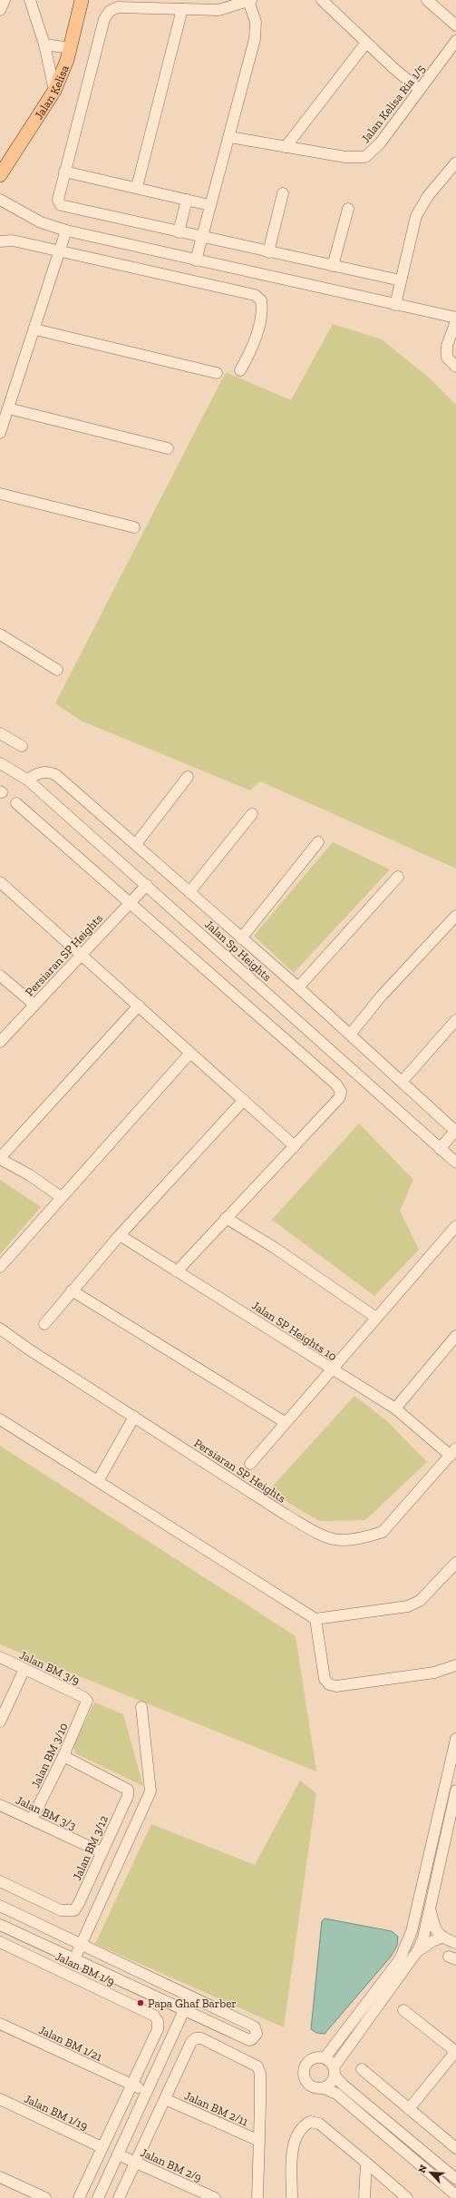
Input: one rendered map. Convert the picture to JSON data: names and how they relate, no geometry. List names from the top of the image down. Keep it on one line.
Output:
{"streets":{"main road":["Jalan Kelisa"],"street":["Jalan Kelisa Ria 1/5","Jalan Sp Heights","Persiaran SP Heights","Jalan SP Heights 10","Jalan BM 3/9","Jalan BM 3/10","Jalan BM 3/3","Jalan BM 3/12","Jalan BM 1/9","Jalan BM 1/21","Jalan BM 2/11","Jalan BM 1/19","Jalan BM 2/9"]},"crossings":[["Jalan Sp Heights","Persiaran SP Heights"],["Persiaran SP Heights","Jalan SP Heights 10"],["Jalan BM 3/9","Jalan BM 3/10"],["Jalan BM 3/10","Jalan BM 3/3"],["Jalan BM 3/10","Jalan BM 3/12"],["Jalan BM 3/3","Jalan BM 3/12"],["Jalan BM 1/9","Jalan BM 1/21"]],"places":["Papa Ghaf Barber"],"north":"top left"}
